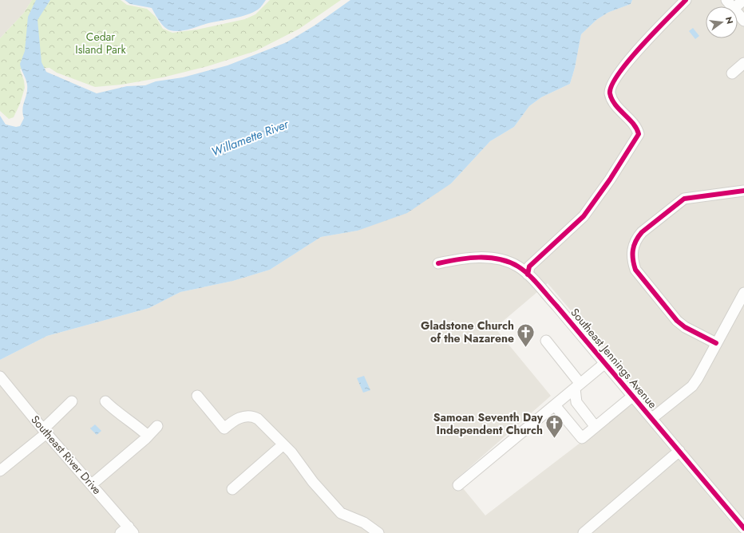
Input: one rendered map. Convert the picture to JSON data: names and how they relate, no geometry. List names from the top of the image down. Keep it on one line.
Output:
{"streets":{"street":["Southeast Jennings Avenue","Southeast River Drive"]},"water":["Willamette River"],"parks":["Cedar Island Park"],"places":{"church":["Gladstone Church of the Nazarene","Samoan Seventh Day Independent Church"]},"north":"right"}
